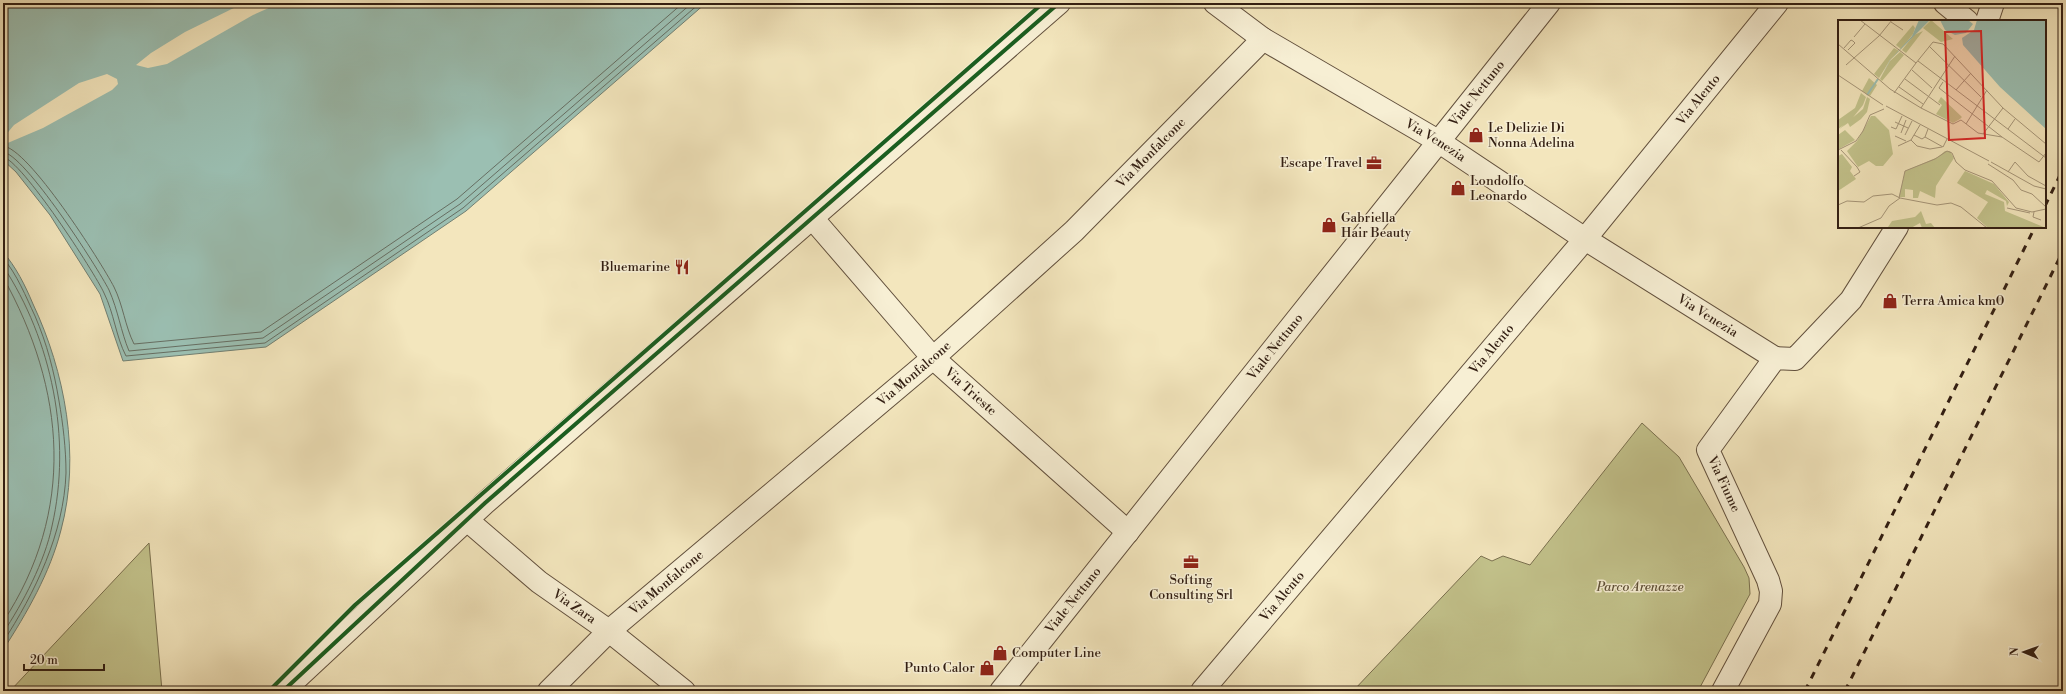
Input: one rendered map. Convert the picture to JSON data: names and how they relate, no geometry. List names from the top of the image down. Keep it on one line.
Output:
{"streets":{"street":["Viale Nettuno","Via Alento","Via Venezia","Via Monfalcone","Via Trieste","Via Fiume","Via Zara"]},"crossings":[["Viale Nettuno","Via Venezia"],["Viale Nettuno","Via Trieste"],["Via Alento","Via Venezia"],["Via Venezia","Via Monfalcone"],["Via Venezia","Via Fiume"],["Via Monfalcone","Via Trieste"],["Via Monfalcone","Via Zara"]],"parks":["Parco Arenazze"],"places":{"shop":["Le Delizie Di Nonna Adelina","Londolfo Leonardo","Gabriella Hair Beauty","Terra Amica km0","Computer Line","Punto Calor"],"office":["Escape Travel","Softing Consulting Srl"],"restaurant":["Bluemarine"]},"scale_bar":"20 m","north":"left"}
